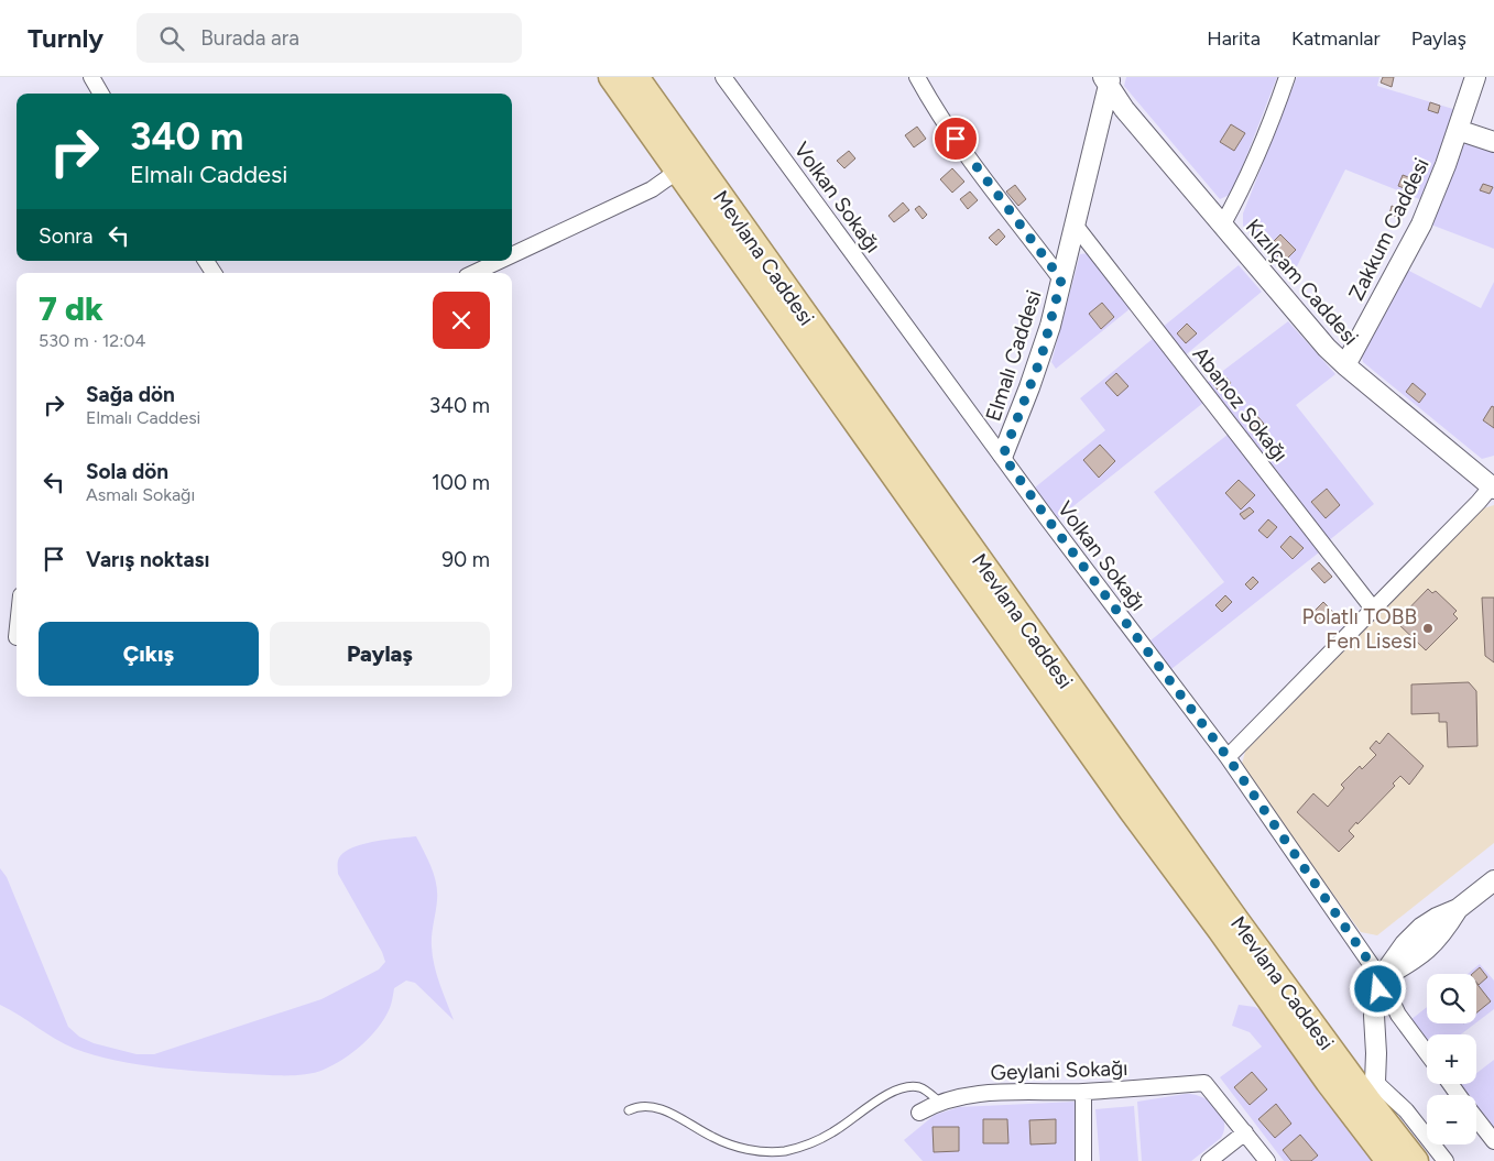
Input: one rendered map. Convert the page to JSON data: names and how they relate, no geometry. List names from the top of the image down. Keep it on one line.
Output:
{"streets":{"main road":["Mevlana Caddesi"],"street":["Volkan Sokağı","Zakkum Caddesi","Kızılçam Caddesi","Elmalı Caddesi","Abanoz Sokağı","Geylani Sokağı"]},"crossings":[["Volkan Sokağı","Elmalı Caddesi"],["Zakkum Caddesi","Kızılçam Caddesi"],["Kızılçam Caddesi","Elmalı Caddesi"],["Elmalı Caddesi","Abanoz Sokağı"]],"places":["Polatlı TOBB Fen Lisesi"],"page":{"header":"Turnly","search":"Burada ara","nav":["Harita","Katmanlar","Paylaş"],"turn":["340 m","Elmalı Caddesi"],"then":"Sonra","heading":["7 dk","530 m · 12:04"],"list":[{"name":"Sağa dön","note":"Elmalı Caddesi","value":"340 m"},{"name":"Sola dön","note":"Asmalı Sokağı","value":"100 m"},{"name":"Varış noktası","value":"90 m"}],"buttons":["Çıkış","Paylaş"],"map_buttons":["+","−"]}}
